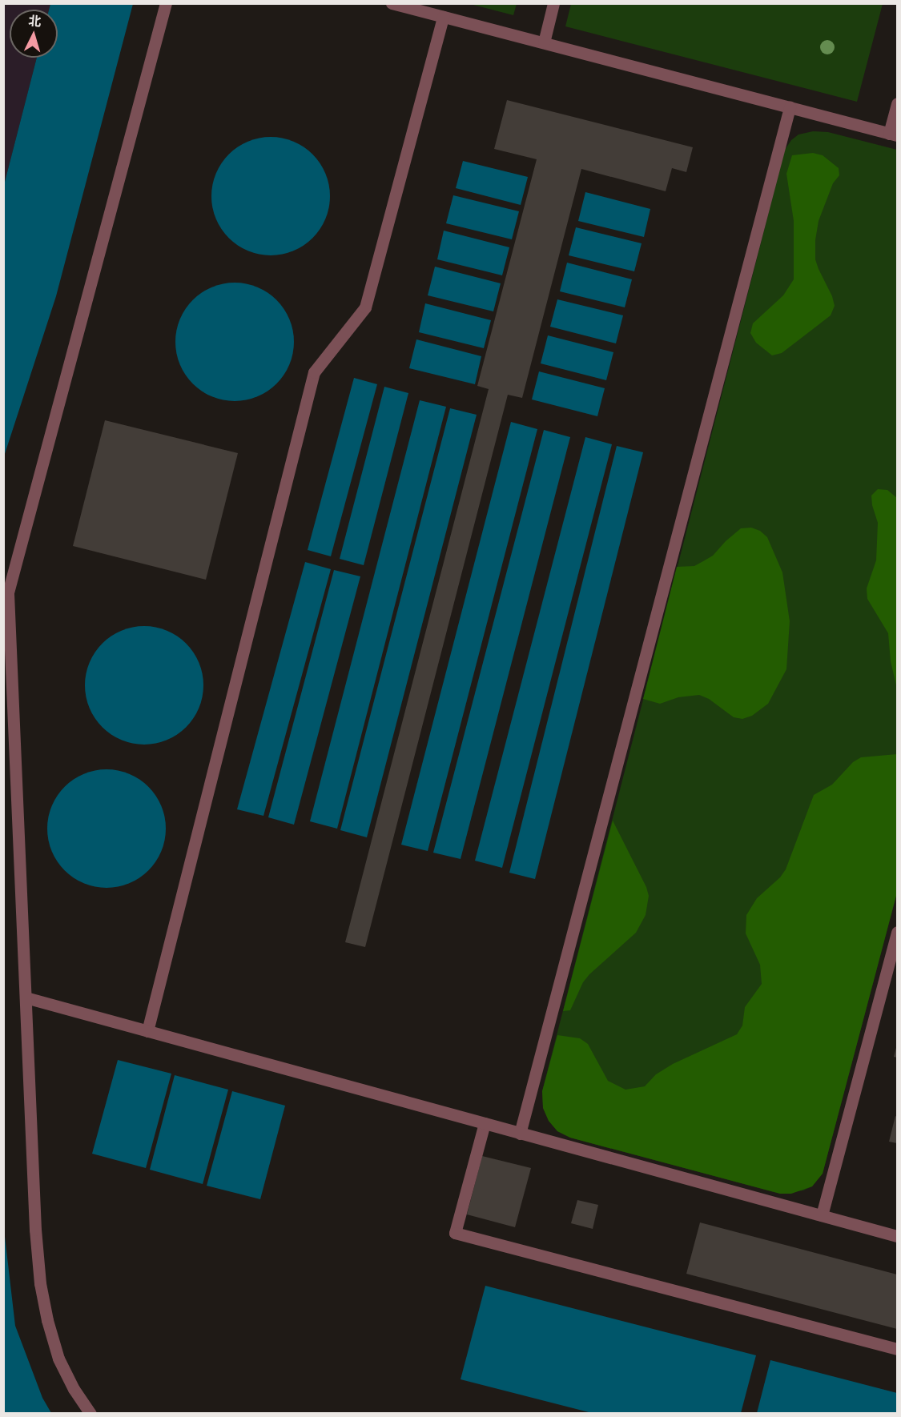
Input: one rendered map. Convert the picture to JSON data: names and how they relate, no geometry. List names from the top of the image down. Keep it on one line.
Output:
{"north":"top"}
